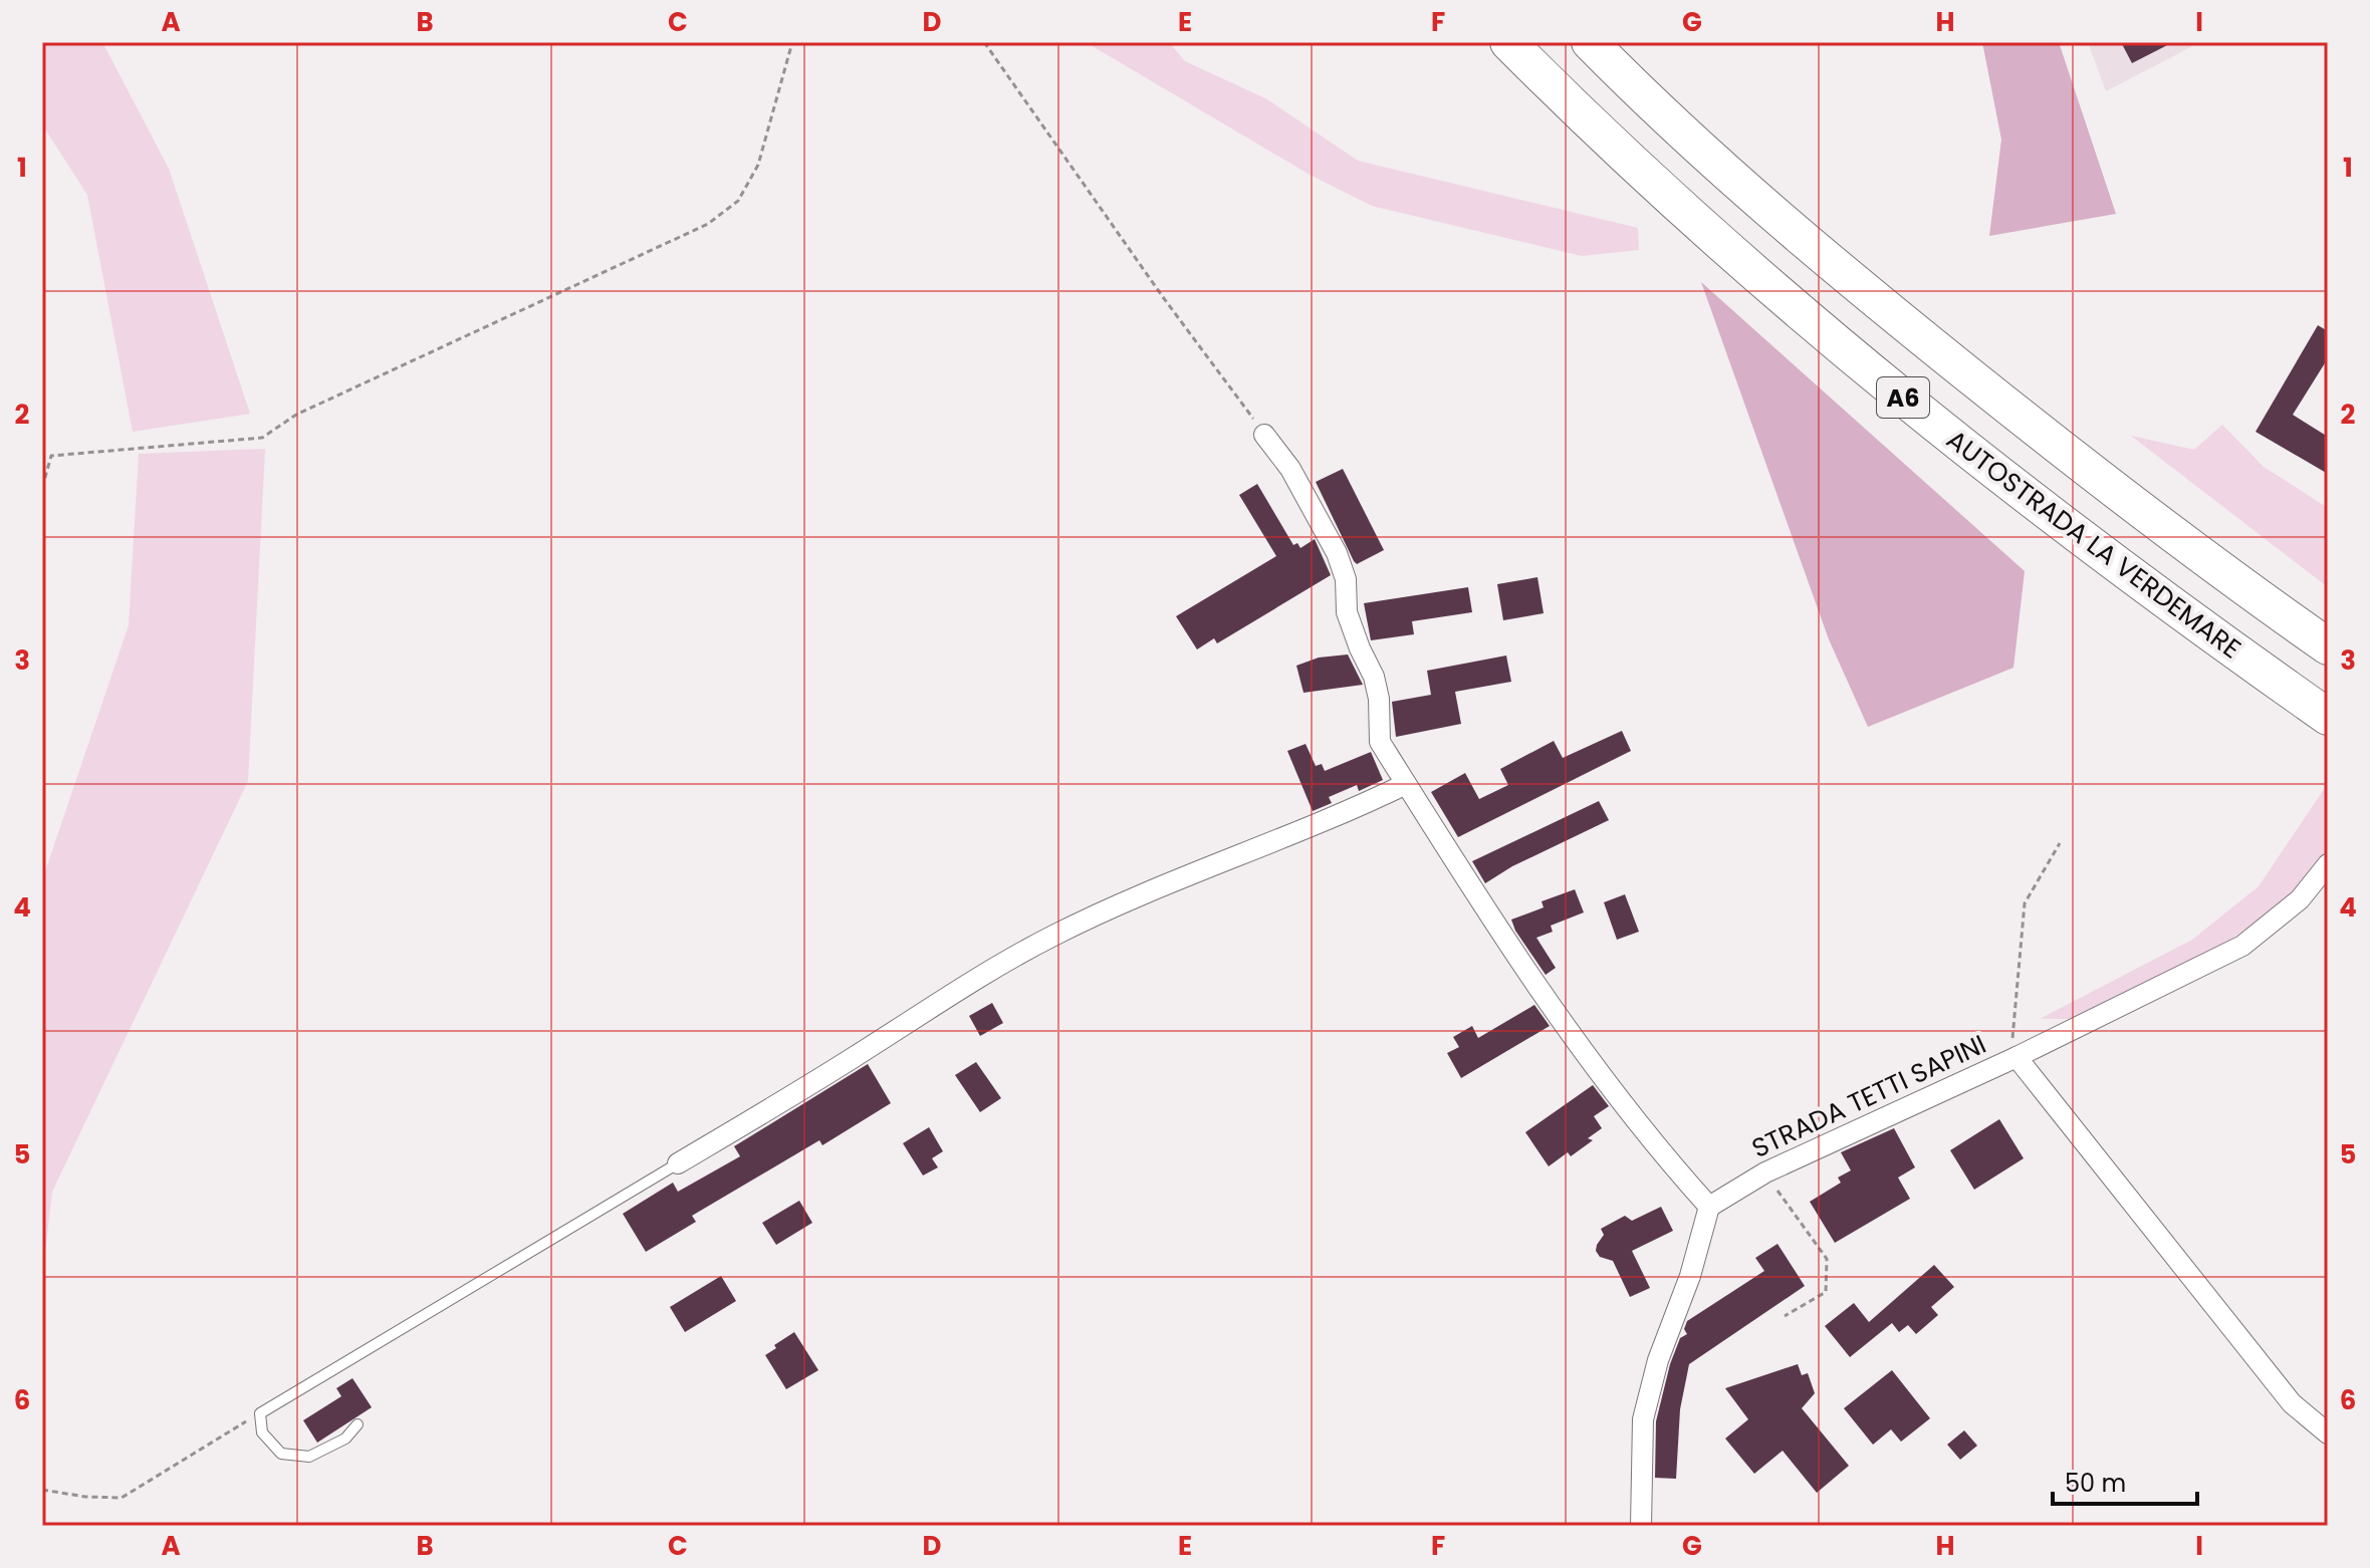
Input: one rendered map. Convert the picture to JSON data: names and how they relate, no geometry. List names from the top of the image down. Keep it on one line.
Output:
{"streets":{"highway":["A6","AUTOSTRADA LA VERDEMARE"],"street":["STRADA TETTI SAPINI"]},"scale_bar":"50 m","grid":{"columns":["A","B","C","D","E","F","G","H","I"],"rows":["1","2","3","4","5","6"]}}
